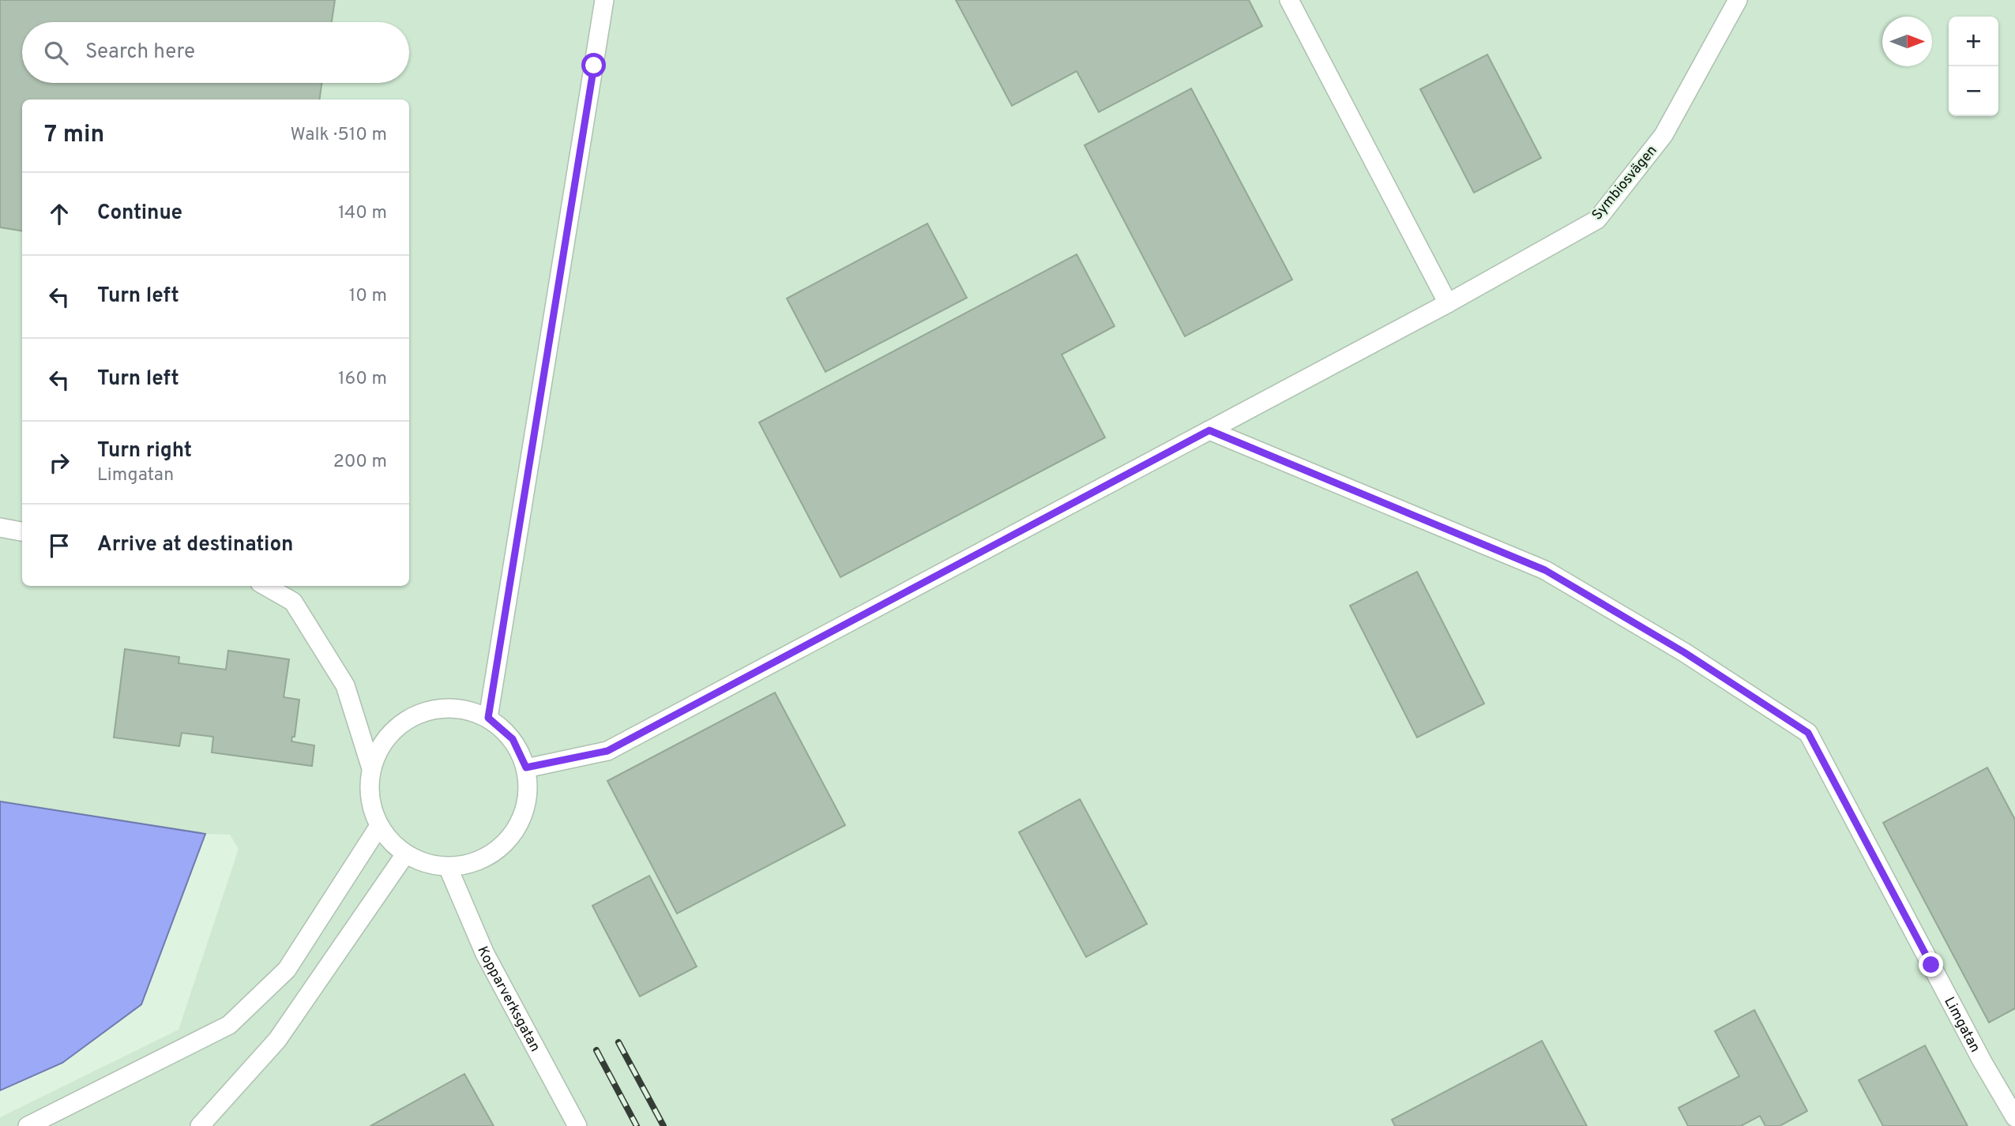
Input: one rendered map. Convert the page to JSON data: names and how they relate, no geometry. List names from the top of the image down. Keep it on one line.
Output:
{"streets":{"lane":["Symbiosvägen","Kopparverksgatan","Limgatan"]},"crossings":[["Symbiosvägen","Kopparverksgatan"],["Symbiosvägen","Limgatan"]],"north":"right","page":{"map_buttons":["+","−"],"search":"Search here","heading":["7 min","Walk · 510 m"],"list":[["Continue","140 m"],["Turn left","10 m"],["Turn left","160 m"],["Turn right","Limgatan","200 m"],"Arrive at destination"]}}
